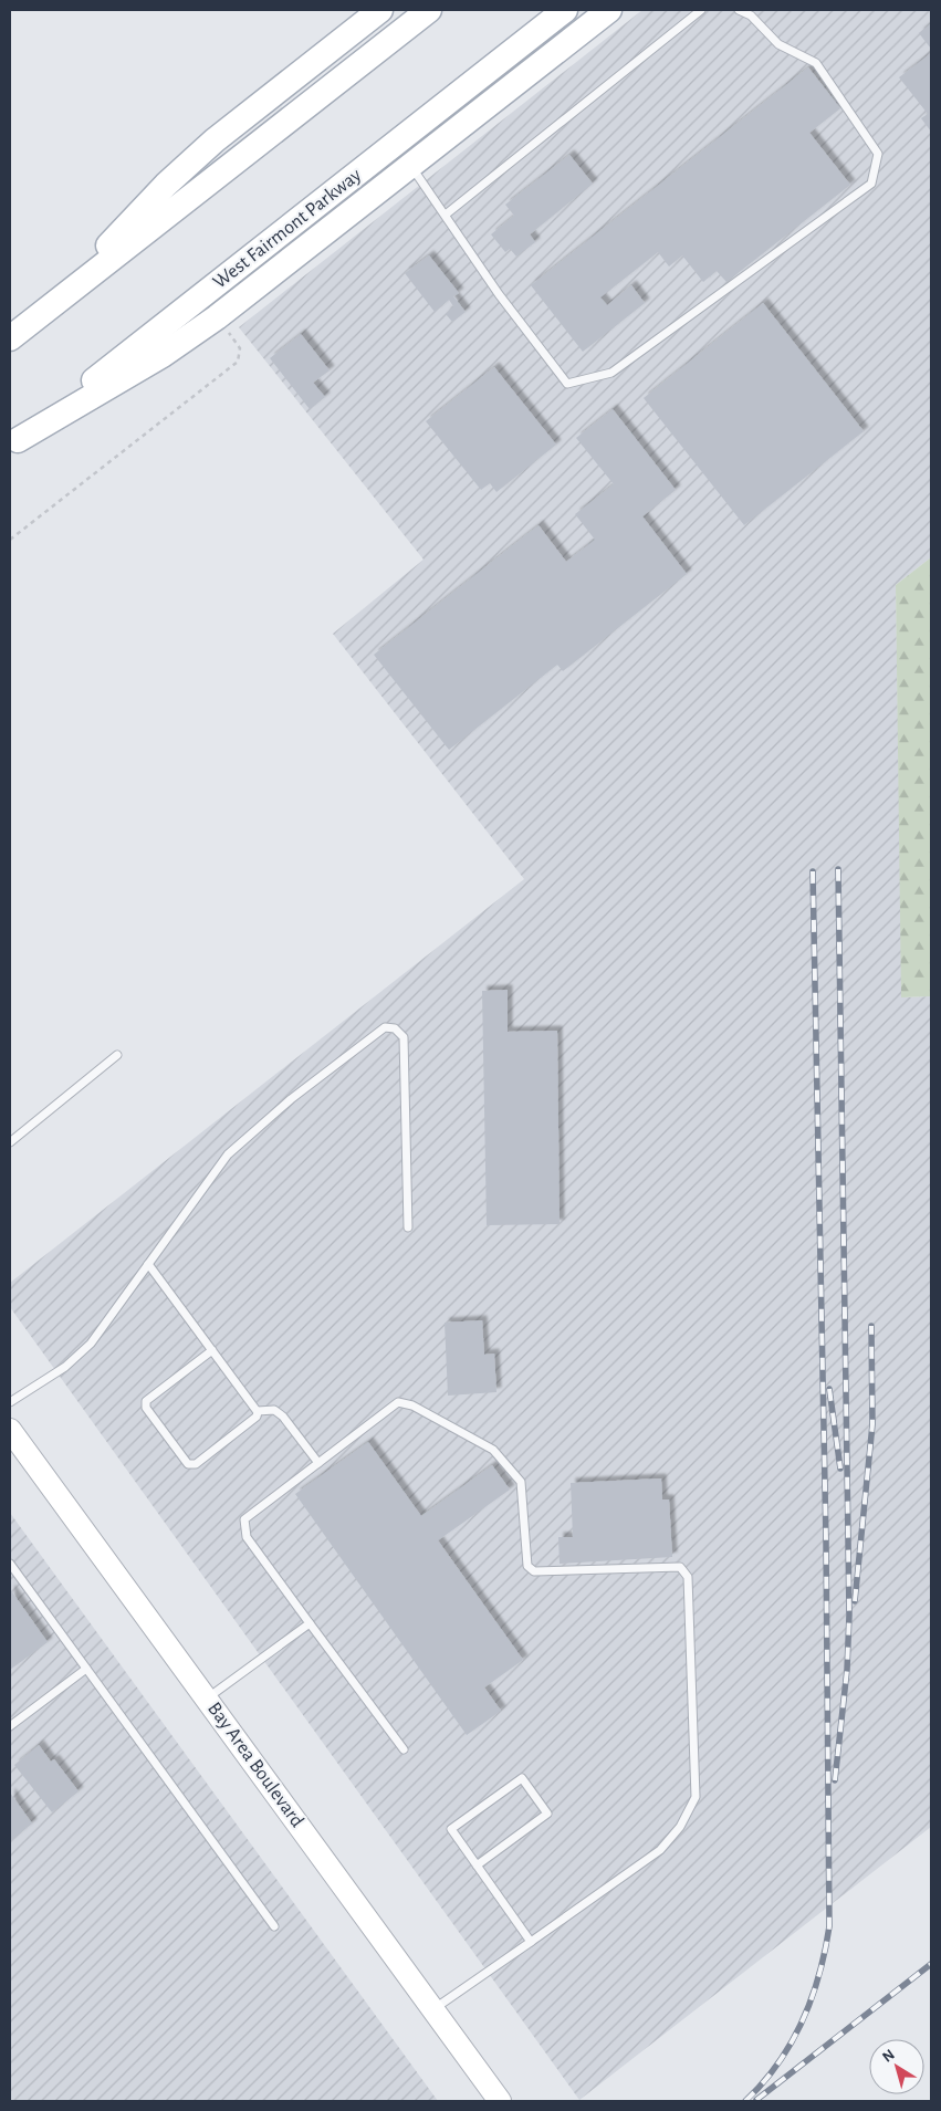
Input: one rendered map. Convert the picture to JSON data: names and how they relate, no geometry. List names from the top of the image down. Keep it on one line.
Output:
{"streets":{"main road":["West Fairmont Parkway","Bay Area Boulevard"]},"north":"top left"}
